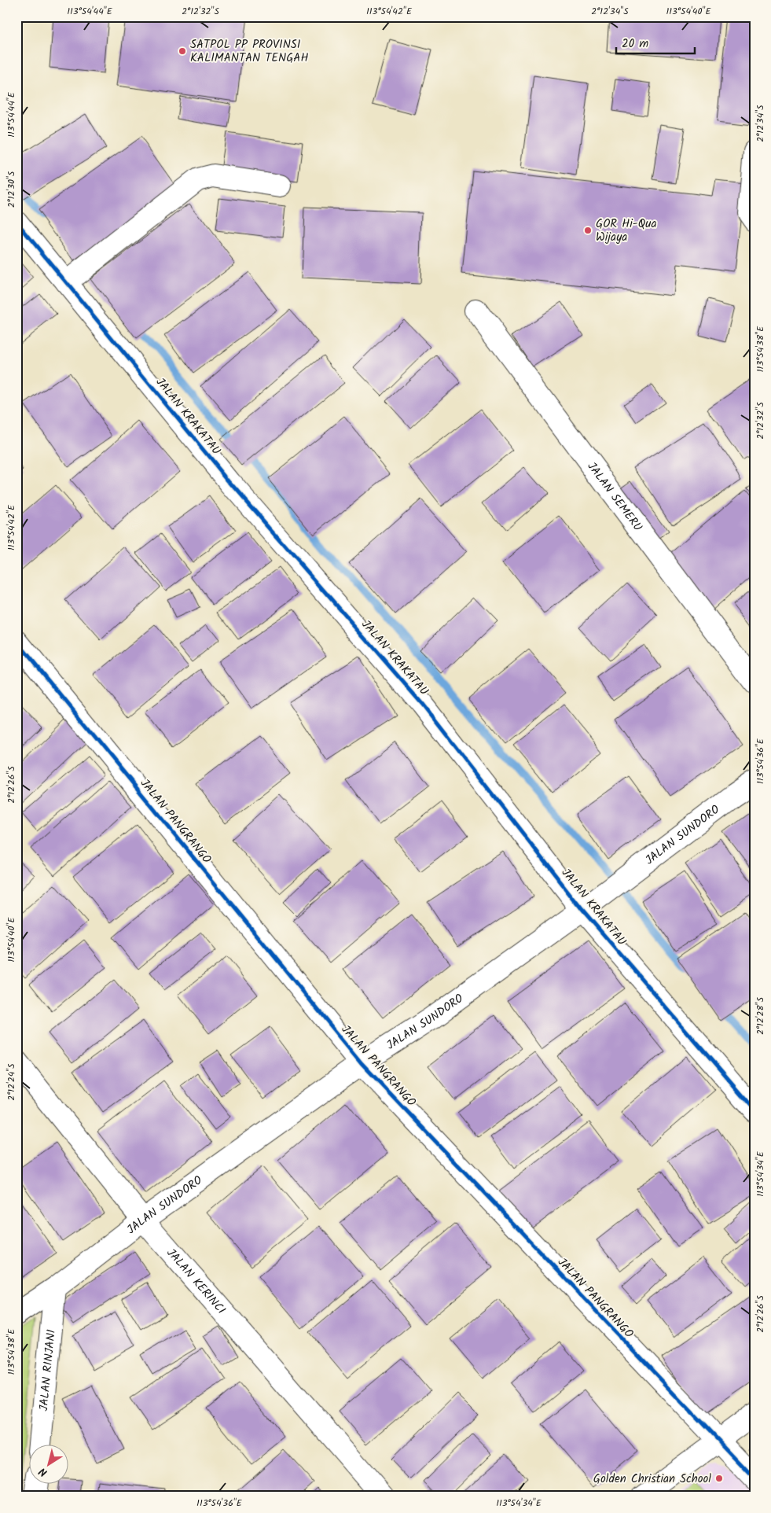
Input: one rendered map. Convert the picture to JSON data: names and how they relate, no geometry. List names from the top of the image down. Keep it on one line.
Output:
{"streets":{"street":["JALAN KRAKATAU","JALAN SEMERU","JALAN PANGRANGO","JALAN SUNDORO","JALAN KERINCI","JALAN RINJANI"]},"crossings":[["JALAN KRAKATAU","JALAN SUNDORO"],["JALAN PANGRANGO","JALAN SUNDORO"],["JALAN SUNDORO","JALAN KERINCI"],["JALAN SUNDORO","JALAN RINJANI"]],"places":["SATPOL PP PROVINSI KALIMANTAN TENGAH","GOR Hi-Qua Wijaya","Golden Christian School"],"scale_bar":"20 m","north":"bottom left","coordinates":["113°54'44\"E","2°12'32\"S","113°54'42\"E","2°12'34\"S","113°54'40\"E","2°12'30\"S","113°54'38\"E","113°54'36\"E","2°12'26\"S","2°12'28\"S","2°12'24\"S","113°54'34\"E"]}
